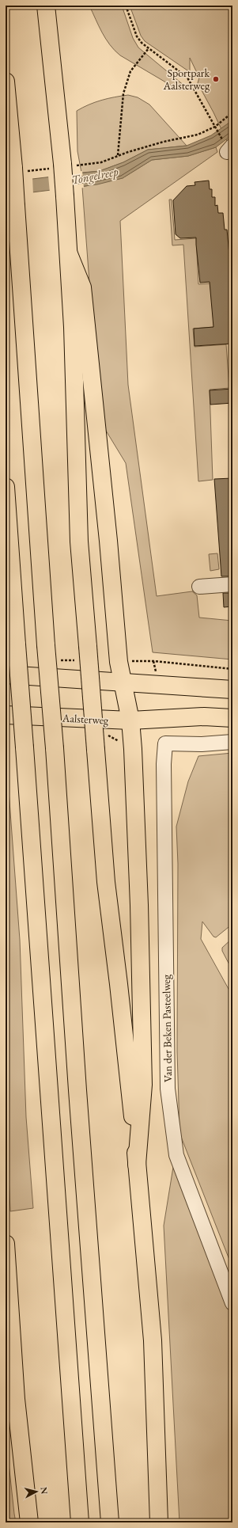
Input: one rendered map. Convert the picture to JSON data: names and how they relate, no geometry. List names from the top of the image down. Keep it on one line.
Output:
{"streets":{"main road":["Aalsterweg"],"street":["Van der Beken Pasteelweg"]},"water":["Tongelreep"],"places":["Sportpark Aalsterweg"],"north":"right"}
